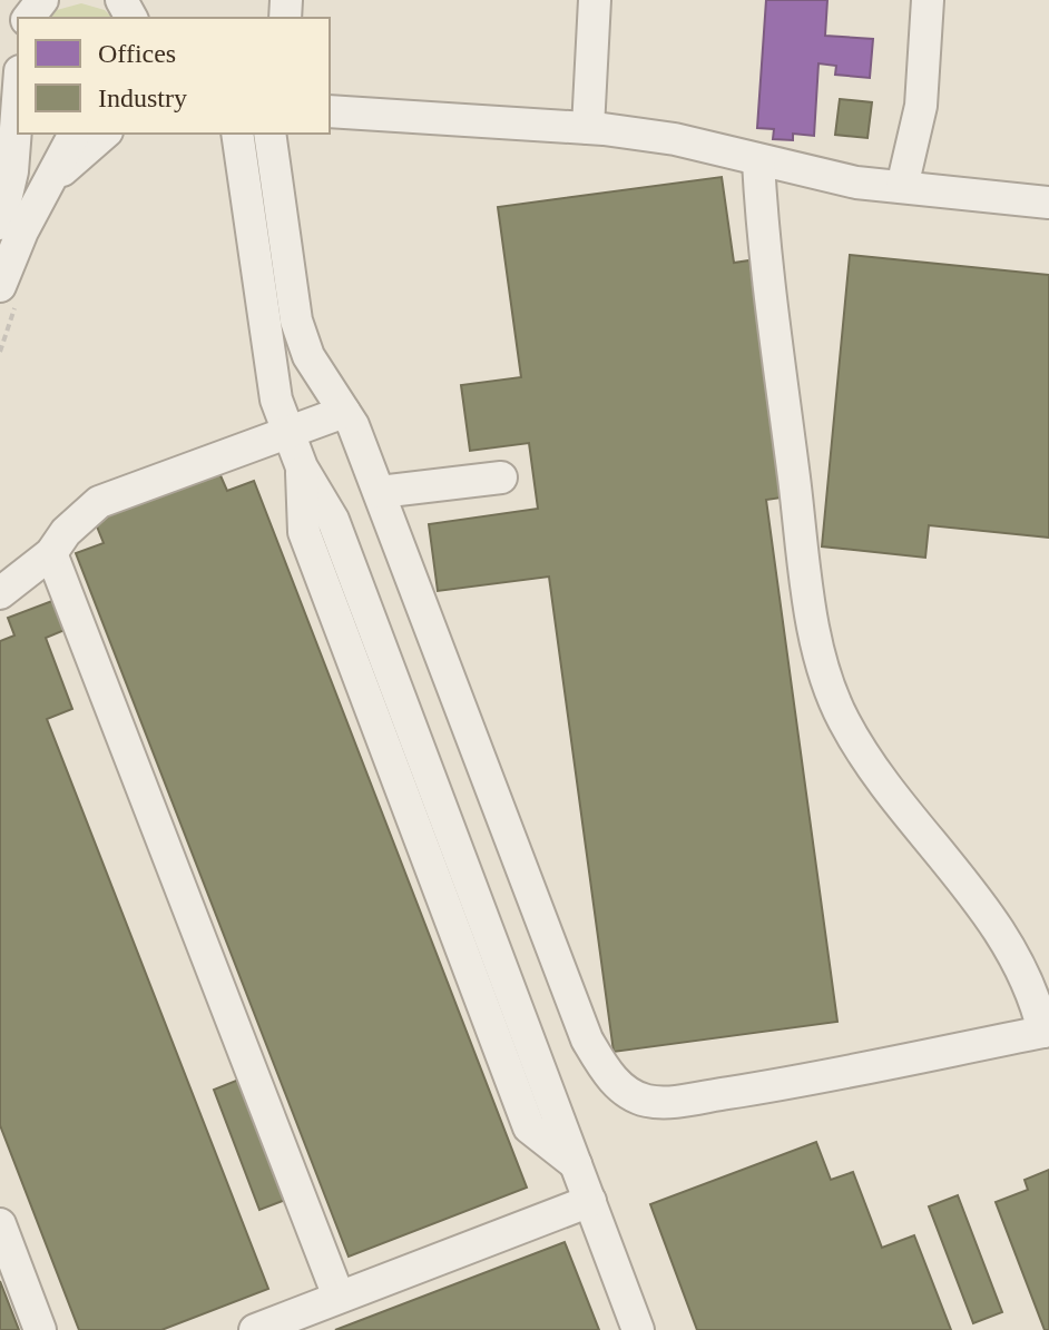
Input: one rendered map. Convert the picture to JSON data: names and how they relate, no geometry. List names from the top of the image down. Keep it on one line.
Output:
{"legend":["Offices","Industry"]}
